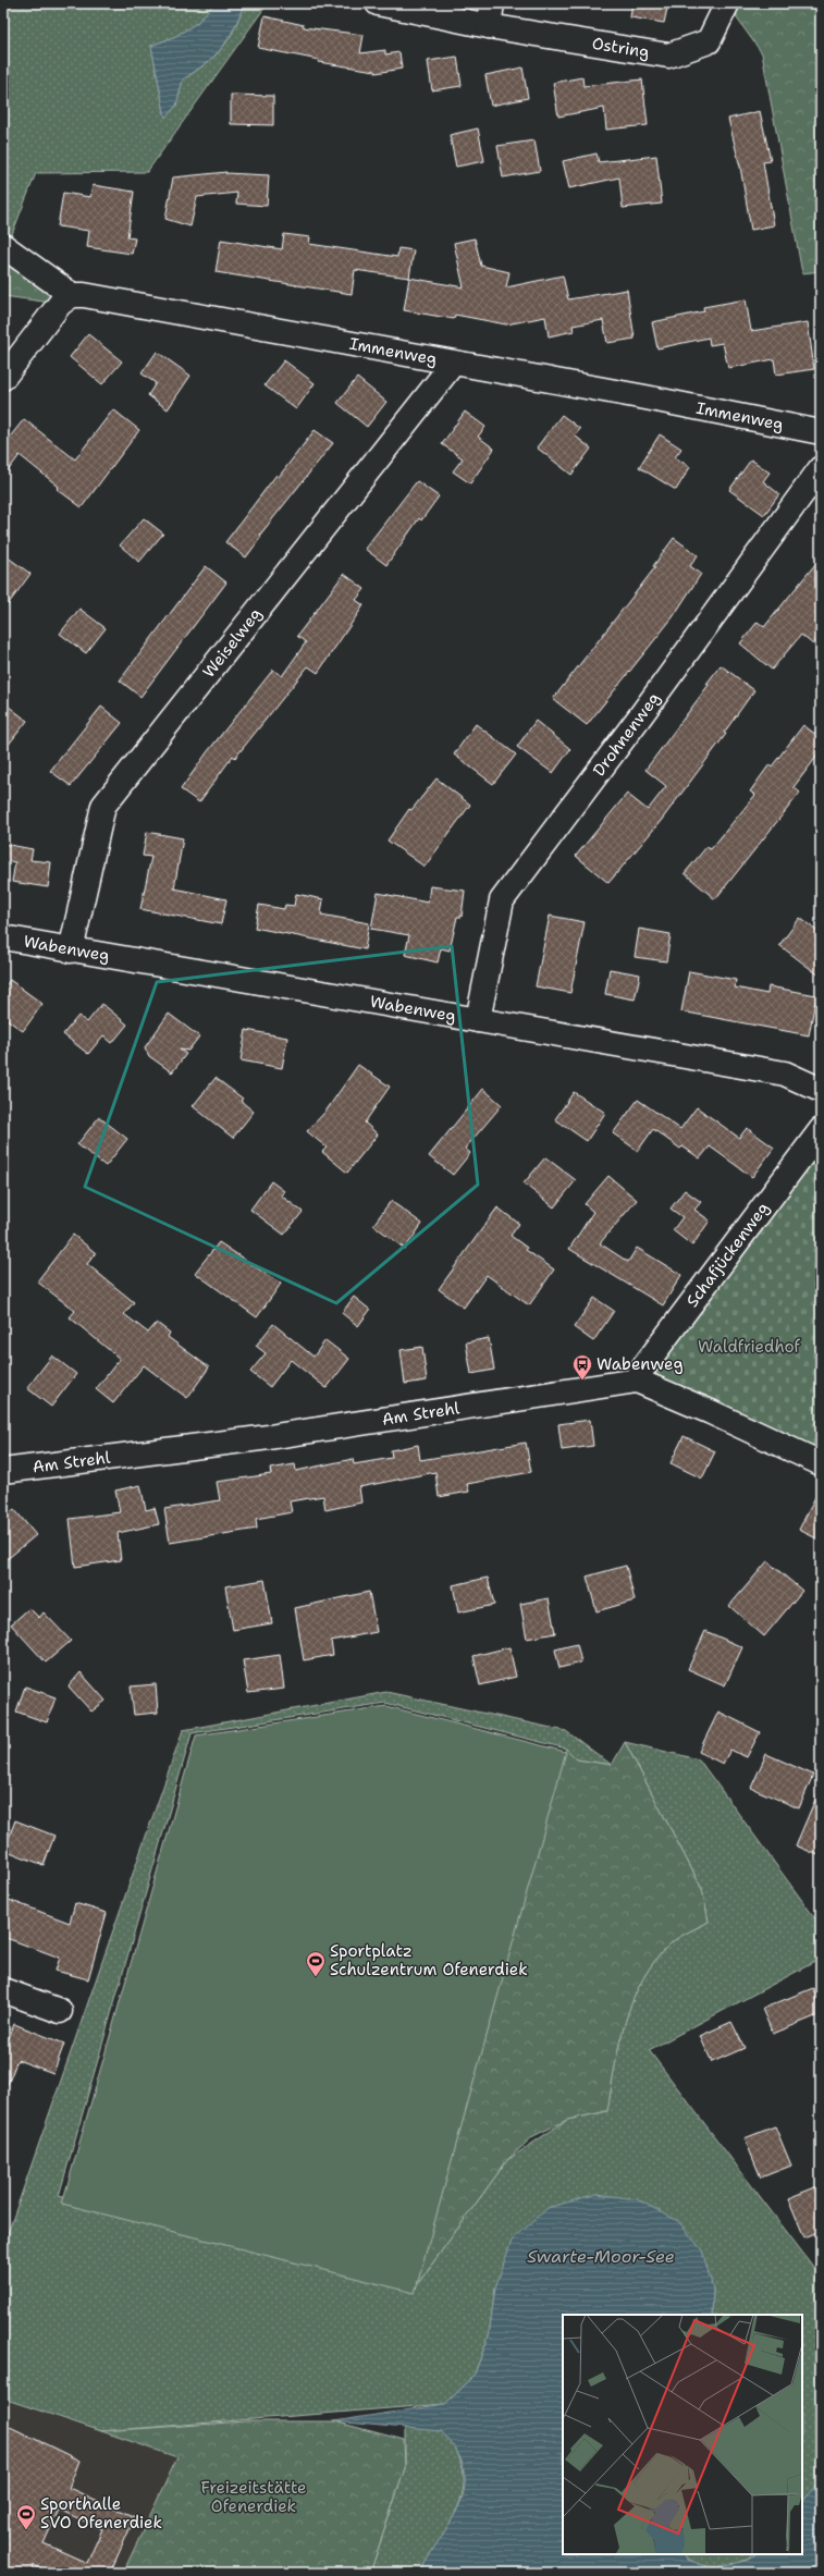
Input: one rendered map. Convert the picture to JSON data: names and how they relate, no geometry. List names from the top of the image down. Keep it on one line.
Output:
{"streets":{"street":["Ostring","Immenweg","Weiselweg","Drohnenweg","Wabenweg","Schafjückenweg","Am Strehl"]},"crossings":[["Immenweg","Weiselweg"],["Weiselweg","Wabenweg"],["Drohnenweg","Wabenweg"],["Schafjückenweg","Am Strehl"]],"water":["Swarte-Moor-See"],"parks":["Waldfriedhof","Freizeitstätte Ofenerdiek"],"places":{"bus stop":["Wabenweg"],"sports":["Sportplatz Schulzentrum Ofenerdiek","Sporthalle SVO Ofenerdiek"]}}
